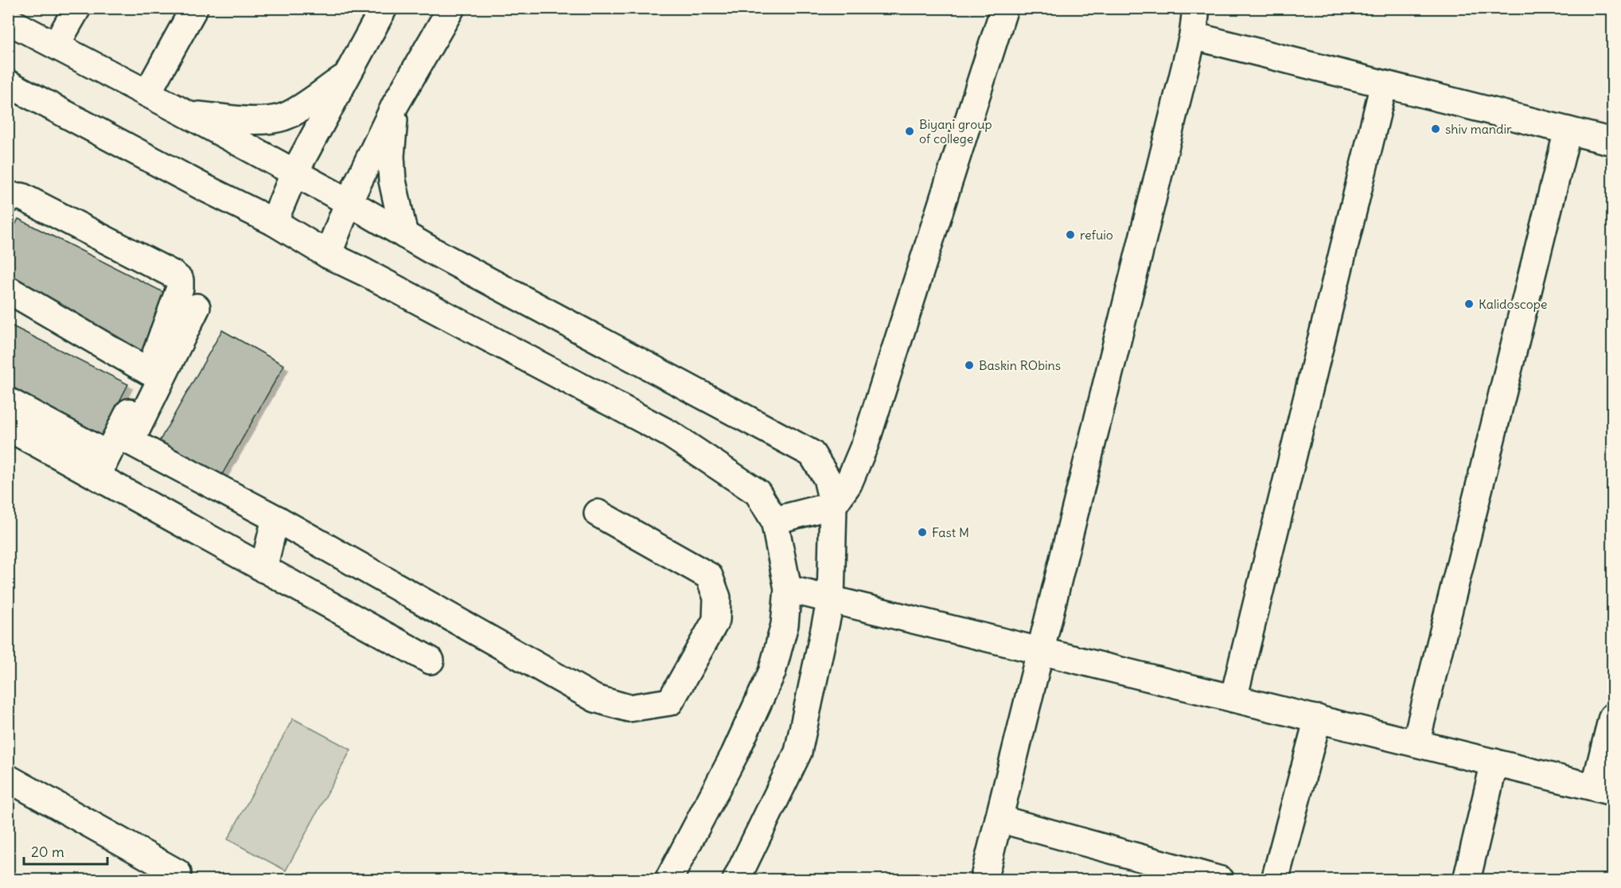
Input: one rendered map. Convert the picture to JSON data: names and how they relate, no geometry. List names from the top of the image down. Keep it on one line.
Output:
{"places":["shiv mandir","Biyani group of college","refuio","Kalidoscope","Baskin RObins","Fast M"],"scale_bar":"20 m"}
